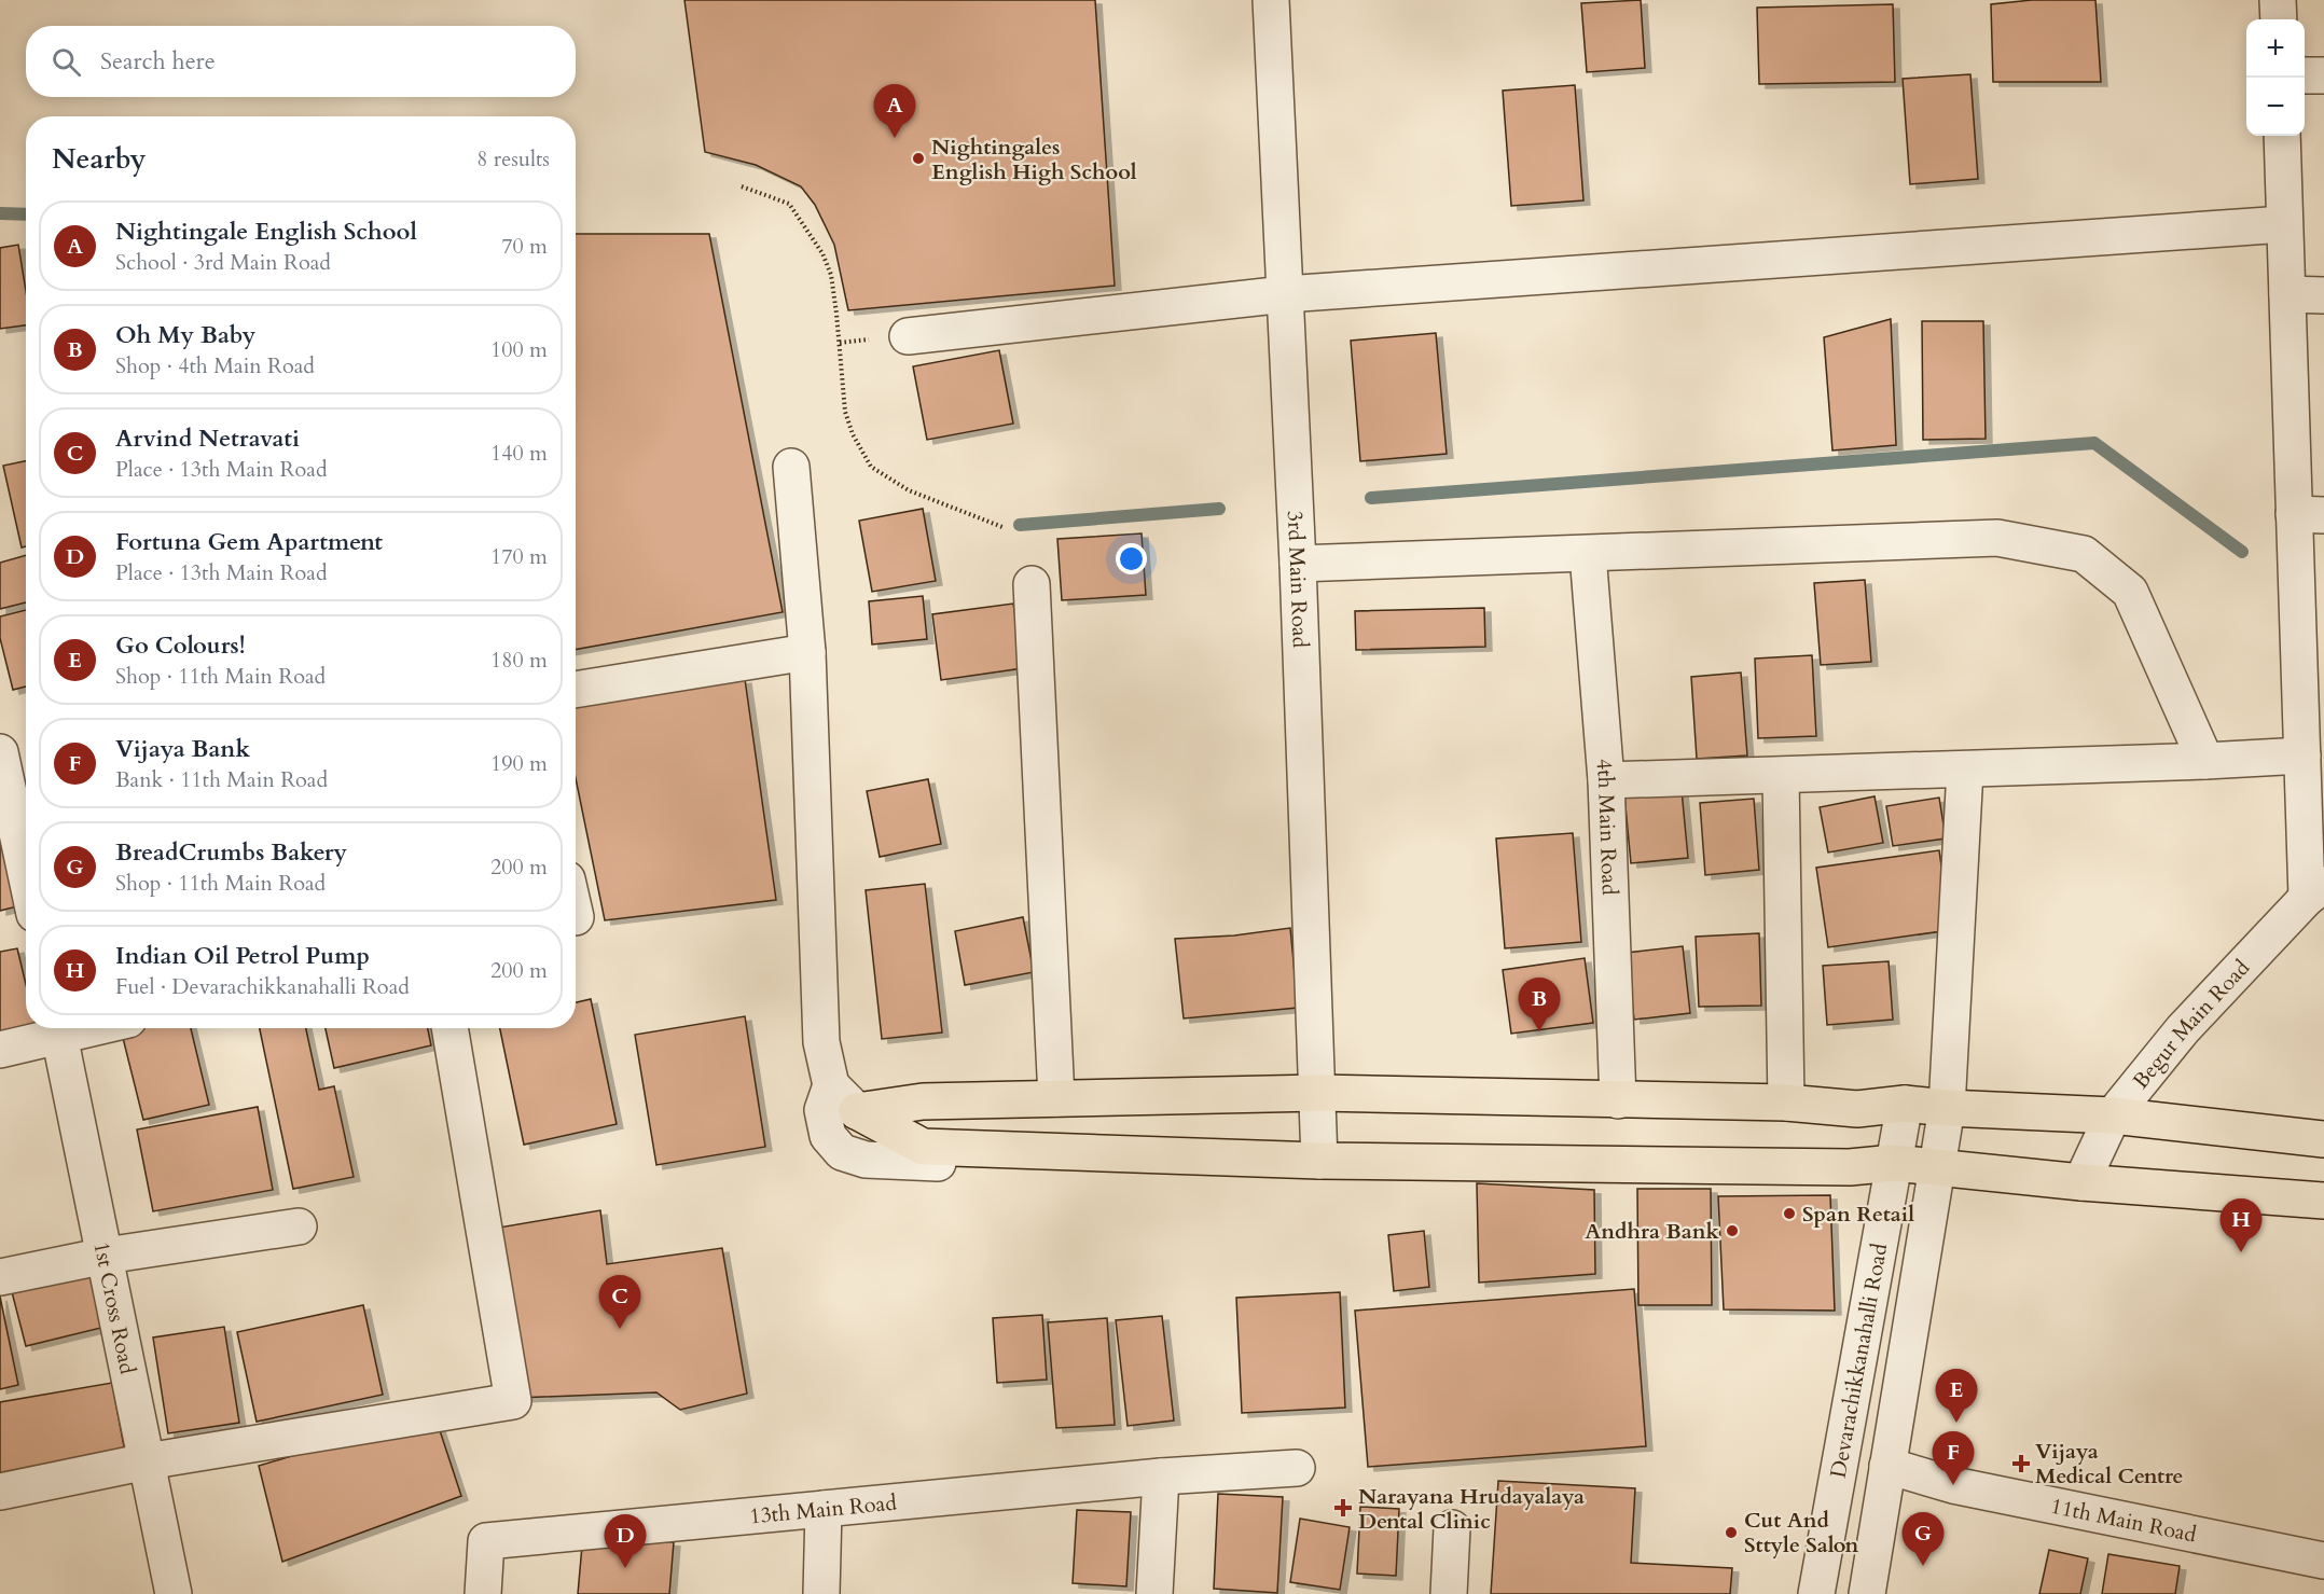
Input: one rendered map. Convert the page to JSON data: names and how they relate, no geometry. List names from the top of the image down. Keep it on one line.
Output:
{"streets":{"street":["3rd Main Road","4th Main Road","Begur Main Road","1st Cross Road","Devarachikkanahalli Road","13th Main Road","11th Main Road"]},"places":{"other":["Nightingales English High School","Span Retail","Andhra Bank","Cut And Sttyle Salon"],"health":["Vijaya Medical Centre","Narayana Hrudayalaya Dental Clinic"]},"page":{"map_buttons":["+","−"],"search":"Search here","pins":["A","B","H","C","E","F","G","D"],"heading":["Nearby","8 results"],"list":[{"mark":"A","name":"Nightingale English School","note":"School · 3rd Main Road","value":"70 m"},{"mark":"B","name":"Oh My Baby","note":"Shop · 4th Main Road","value":"100 m"},{"mark":"C","name":"Arvind Netravati","note":"Place · 13th Main Road","value":"140 m"},{"mark":"D","name":"Fortuna Gem Apartment","note":"Place · 13th Main Road","value":"170 m"},{"mark":"E","name":"Go Colours!","note":"Shop · 11th Main Road","value":"180 m"},{"mark":"F","name":"Vijaya Bank","note":"Bank · 11th Main Road","value":"190 m"},{"mark":"G","name":"BreadCrumbs Bakery","note":"Shop · 11th Main Road","value":"200 m"},{"mark":"H","name":"Indian Oil Petrol Pump","note":"Fuel · Devarachikkanahalli Road","value":"200 m"}]}}
